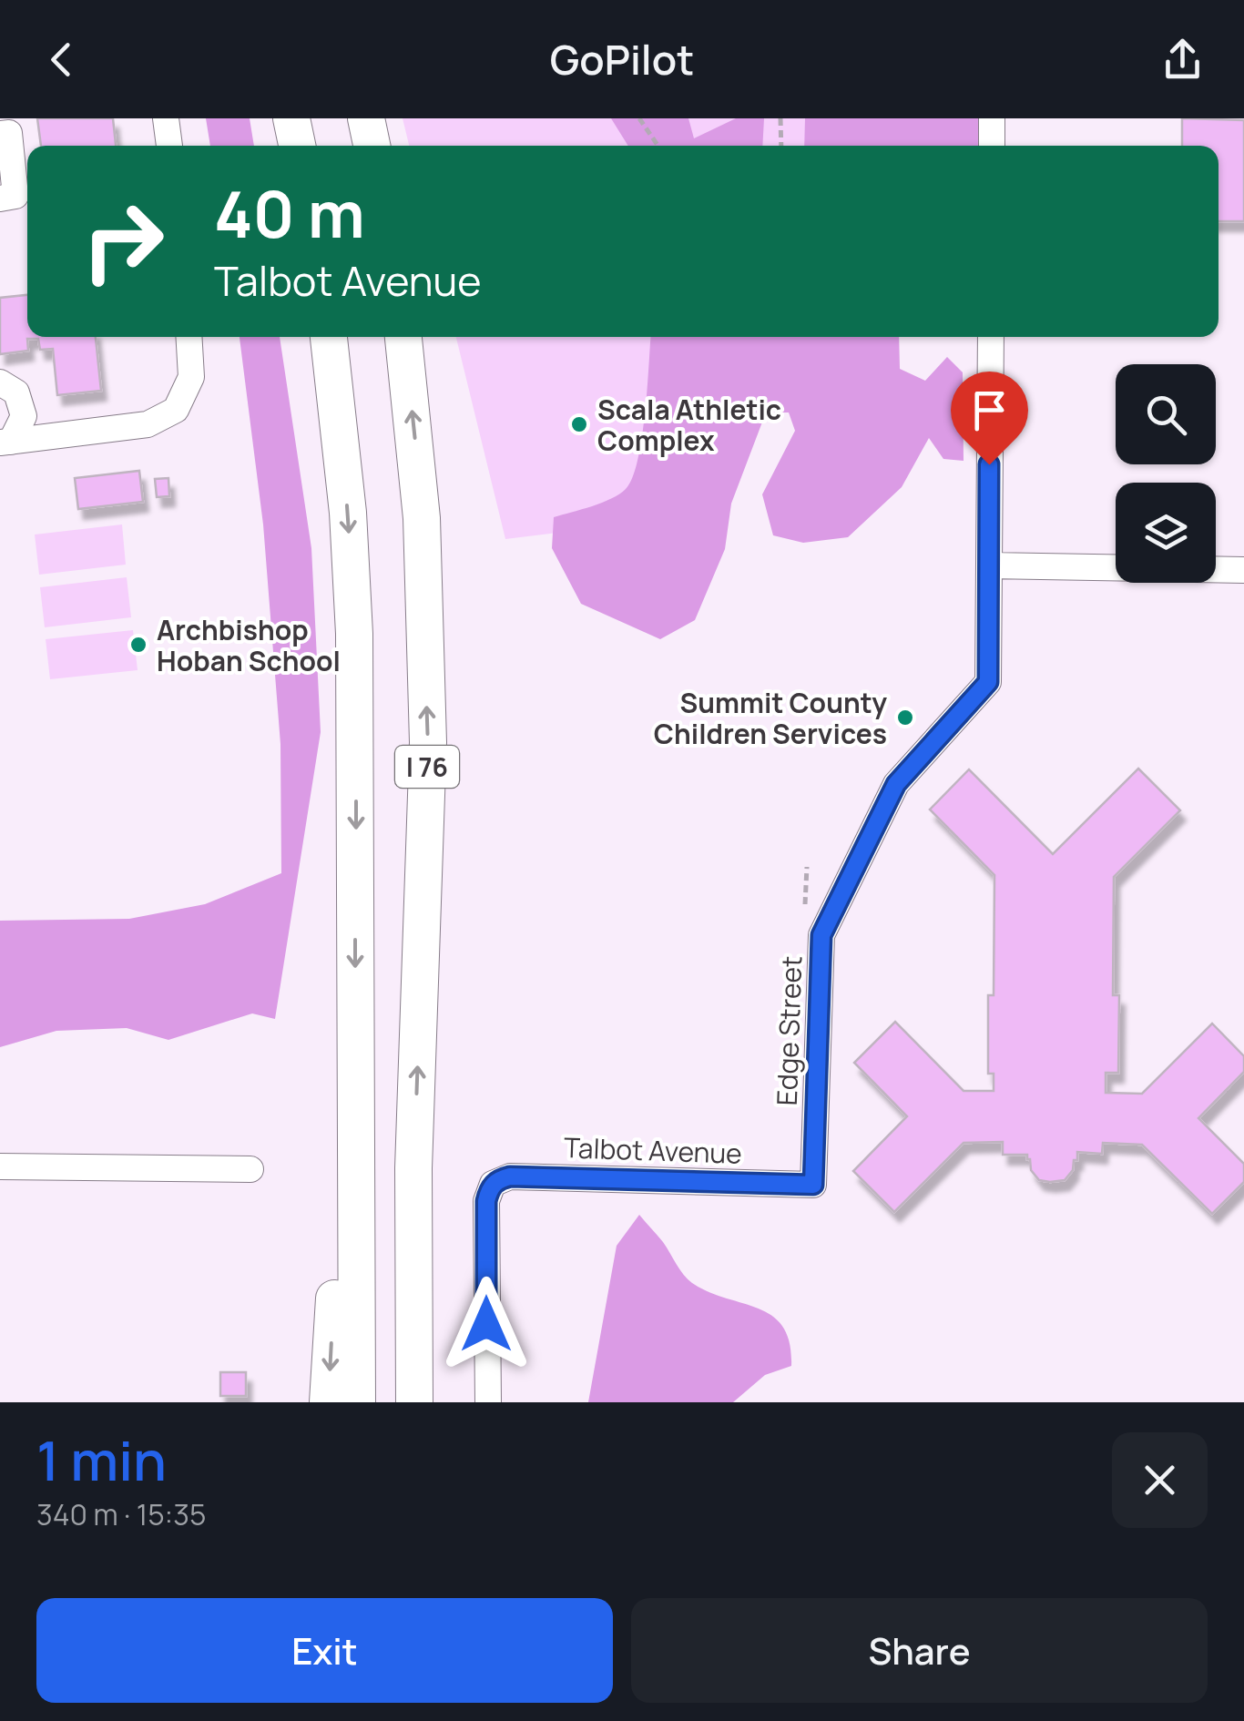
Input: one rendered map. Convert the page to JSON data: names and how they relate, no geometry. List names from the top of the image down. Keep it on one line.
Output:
{"streets":{"highway":["I 76"],"street":["Edge Street","Talbot Avenue"]},"crossings":[["Edge Street","Talbot Avenue"]],"places":["Scala Athletic Complex","Archbishop Hoban School","Summit County Children Services"],"page":{"header":"GoPilot","turn":["40 m","Talbot Avenue"],"heading":["1 min","340 m · 15:35"],"buttons":["Exit","Share"]}}
